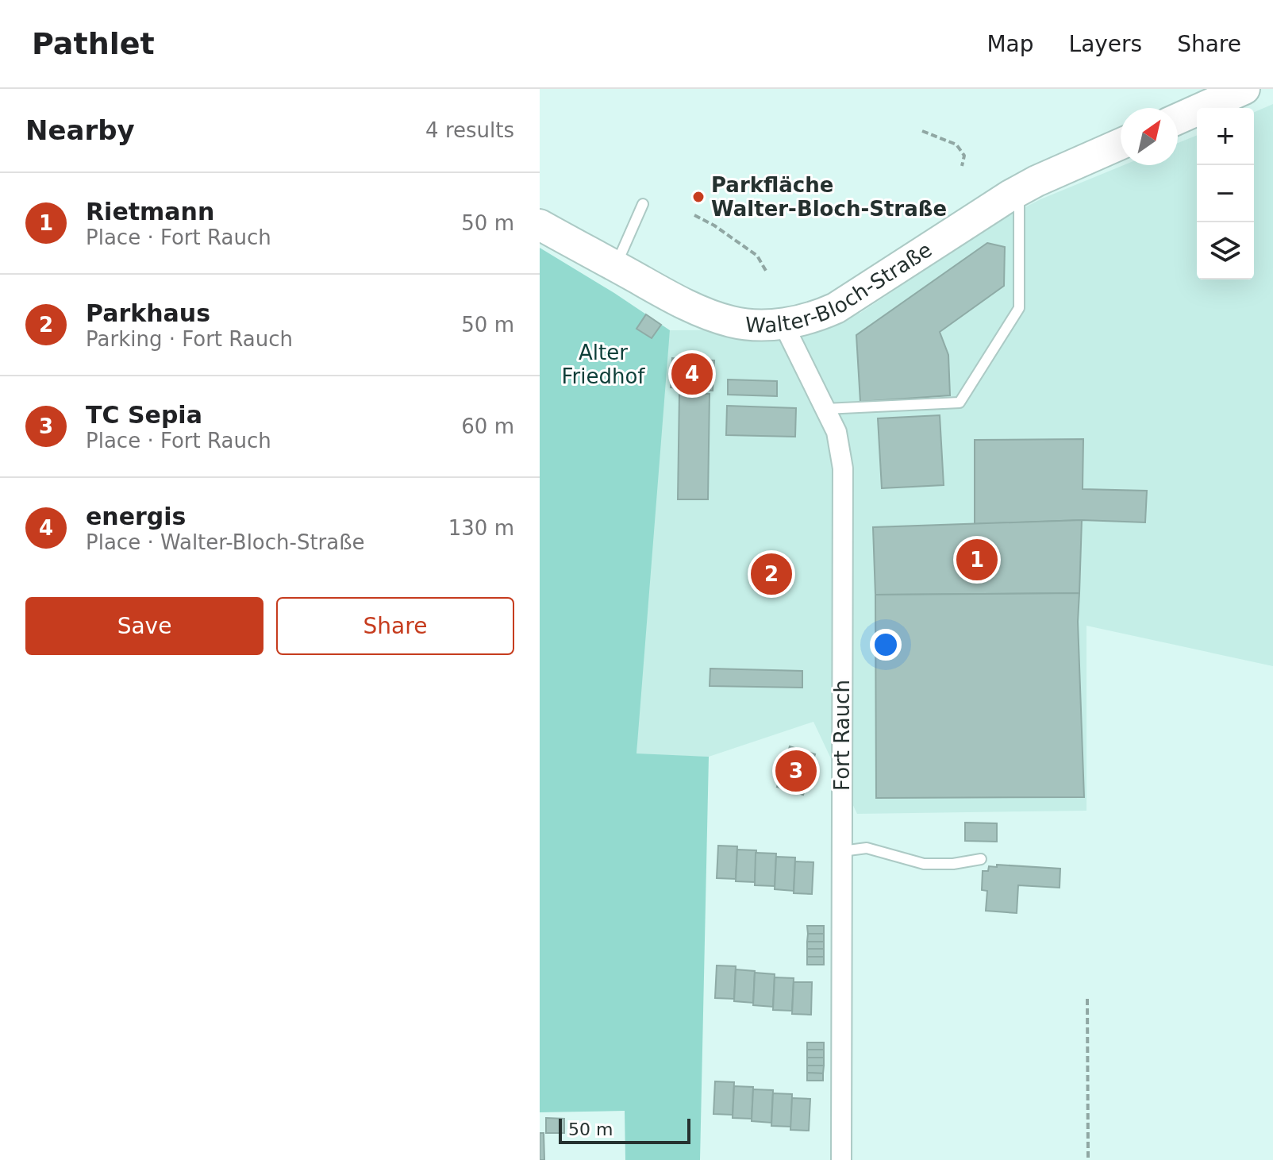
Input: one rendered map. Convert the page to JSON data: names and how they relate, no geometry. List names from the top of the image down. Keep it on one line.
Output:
{"streets":{"main road":["Walter-Bloch-Straße"],"street":["Fort Rauch"]},"crossings":[["Walter-Bloch-Straße","Fort Rauch"]],"parks":["Alter Friedhof"],"places":["Parkfläche Walter-Bloch-Straße"],"scale_bar":"50 m","north":"top right","page":{"header":"Pathlet","nav":["Map","Layers","Share"],"heading":["Nearby","4 results"],"map_buttons":["+","−"],"list":[{"mark":"1","name":"Rietmann","note":"Place · Fort Rauch","value":"50 m"},{"mark":"2","name":"Parkhaus","note":"Parking · Fort Rauch","value":"50 m"},{"mark":"3","name":"TC Sepia","note":"Place · Fort Rauch","value":"60 m"},{"mark":"4","name":"energis","note":"Place · Walter-Bloch-Straße","value":"130 m"}],"pins":["4","1","2","3"],"buttons":["Save","Share"],"scale":"50 m"}}
